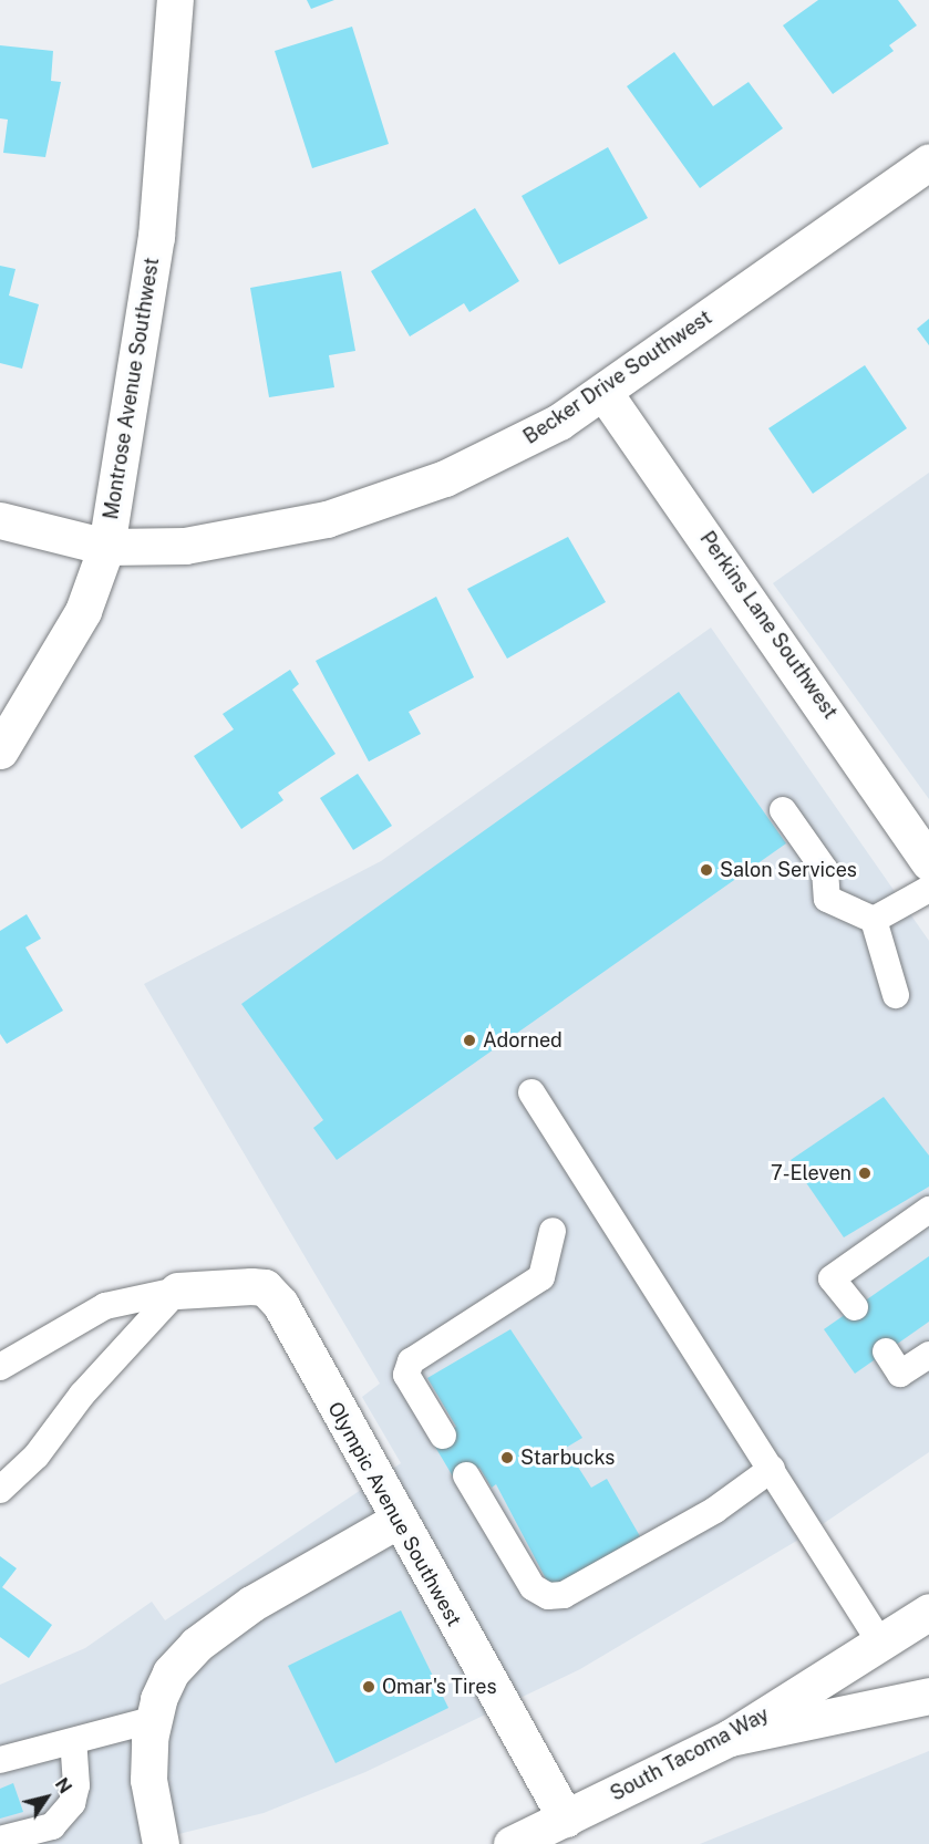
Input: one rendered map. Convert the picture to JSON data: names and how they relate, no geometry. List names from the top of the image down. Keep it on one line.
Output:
{"streets":{"main road":["Becker Drive Southwest","Montrose Avenue Southwest","Perkins Lane Southwest","Olympic Avenue Southwest","South Tacoma Way"]},"crossings":[["Becker Drive Southwest","Montrose Avenue Southwest"],["Becker Drive Southwest","Perkins Lane Southwest"],["Olympic Avenue Southwest","South Tacoma Way"]],"places":["Salon Services","Adorned","7-Eleven","Starbucks","Omar's Tires"],"north":"top right"}
